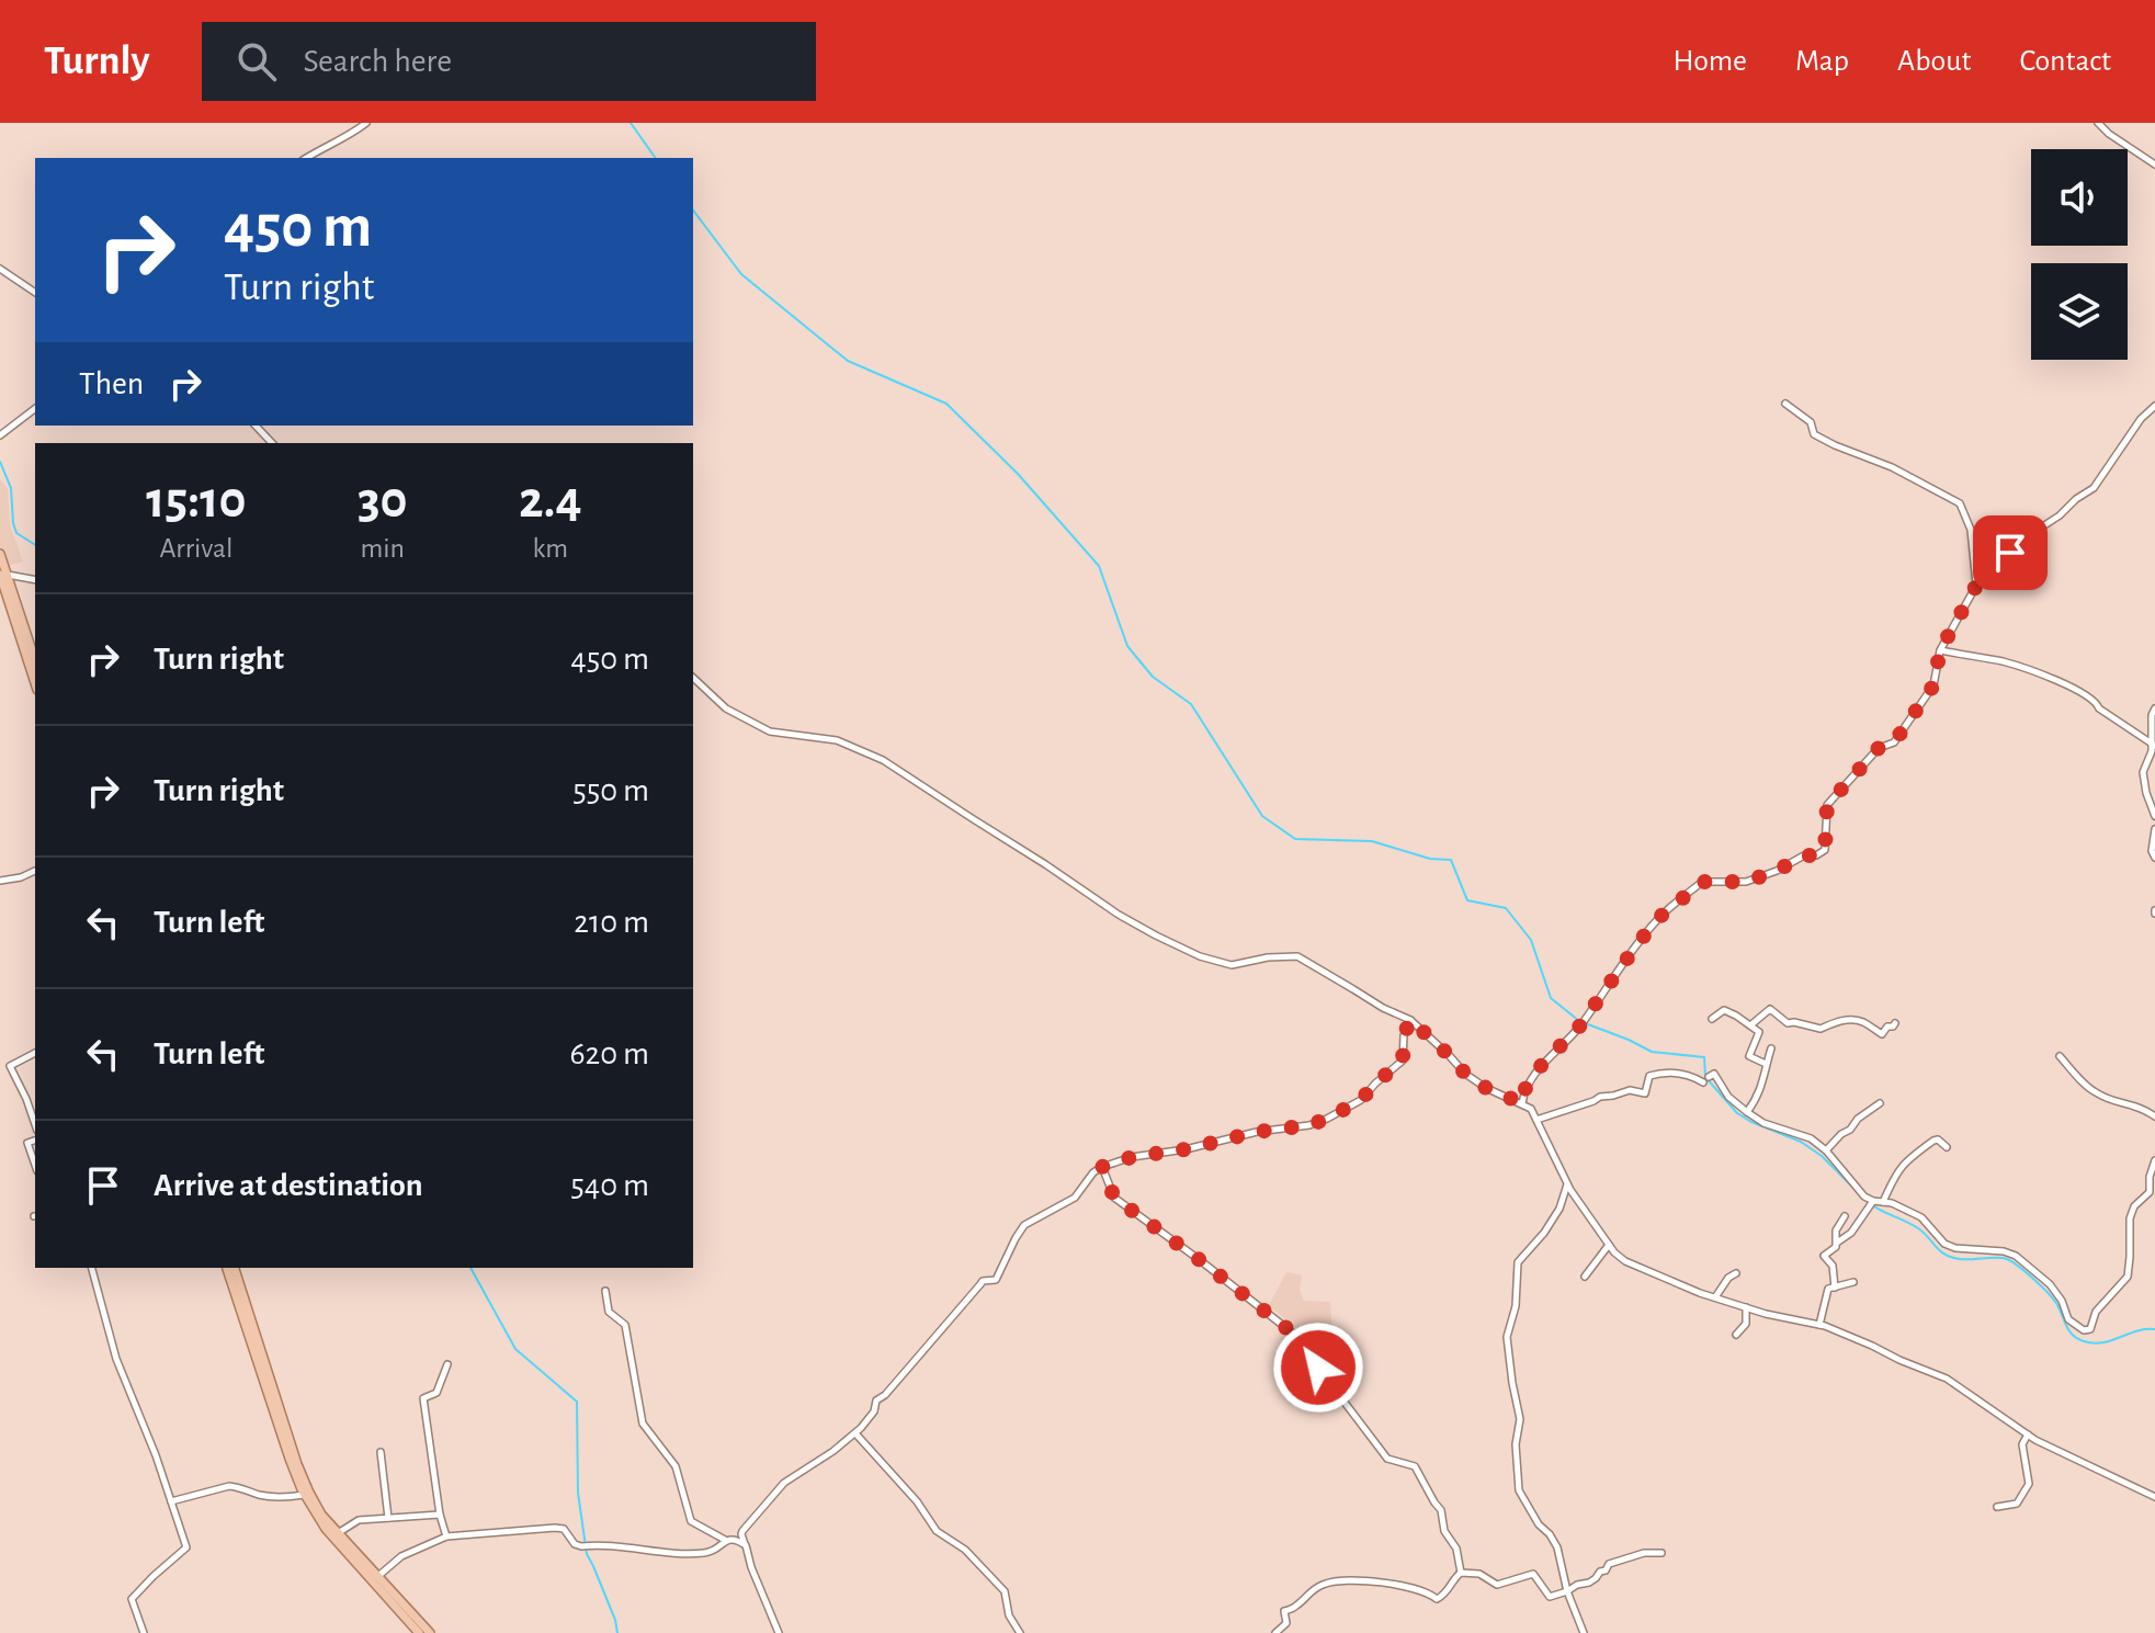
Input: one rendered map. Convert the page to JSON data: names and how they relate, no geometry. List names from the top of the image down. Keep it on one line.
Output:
{"page":{"header":"Turnly","search":"Search here","nav":["Home","Map","About","Contact"],"turn":["450 m","Turn right"],"then":"Then","eta":["15:10","Arrival","30","min","2.4","km"],"list":[{"name":"Turn right","value":"450 m"},{"name":"Turn right","value":"550 m"},{"name":"Turn left","value":"210 m"},{"name":"Turn left","value":"620 m"},{"name":"Arrive at destination","value":"540 m"}]}}
